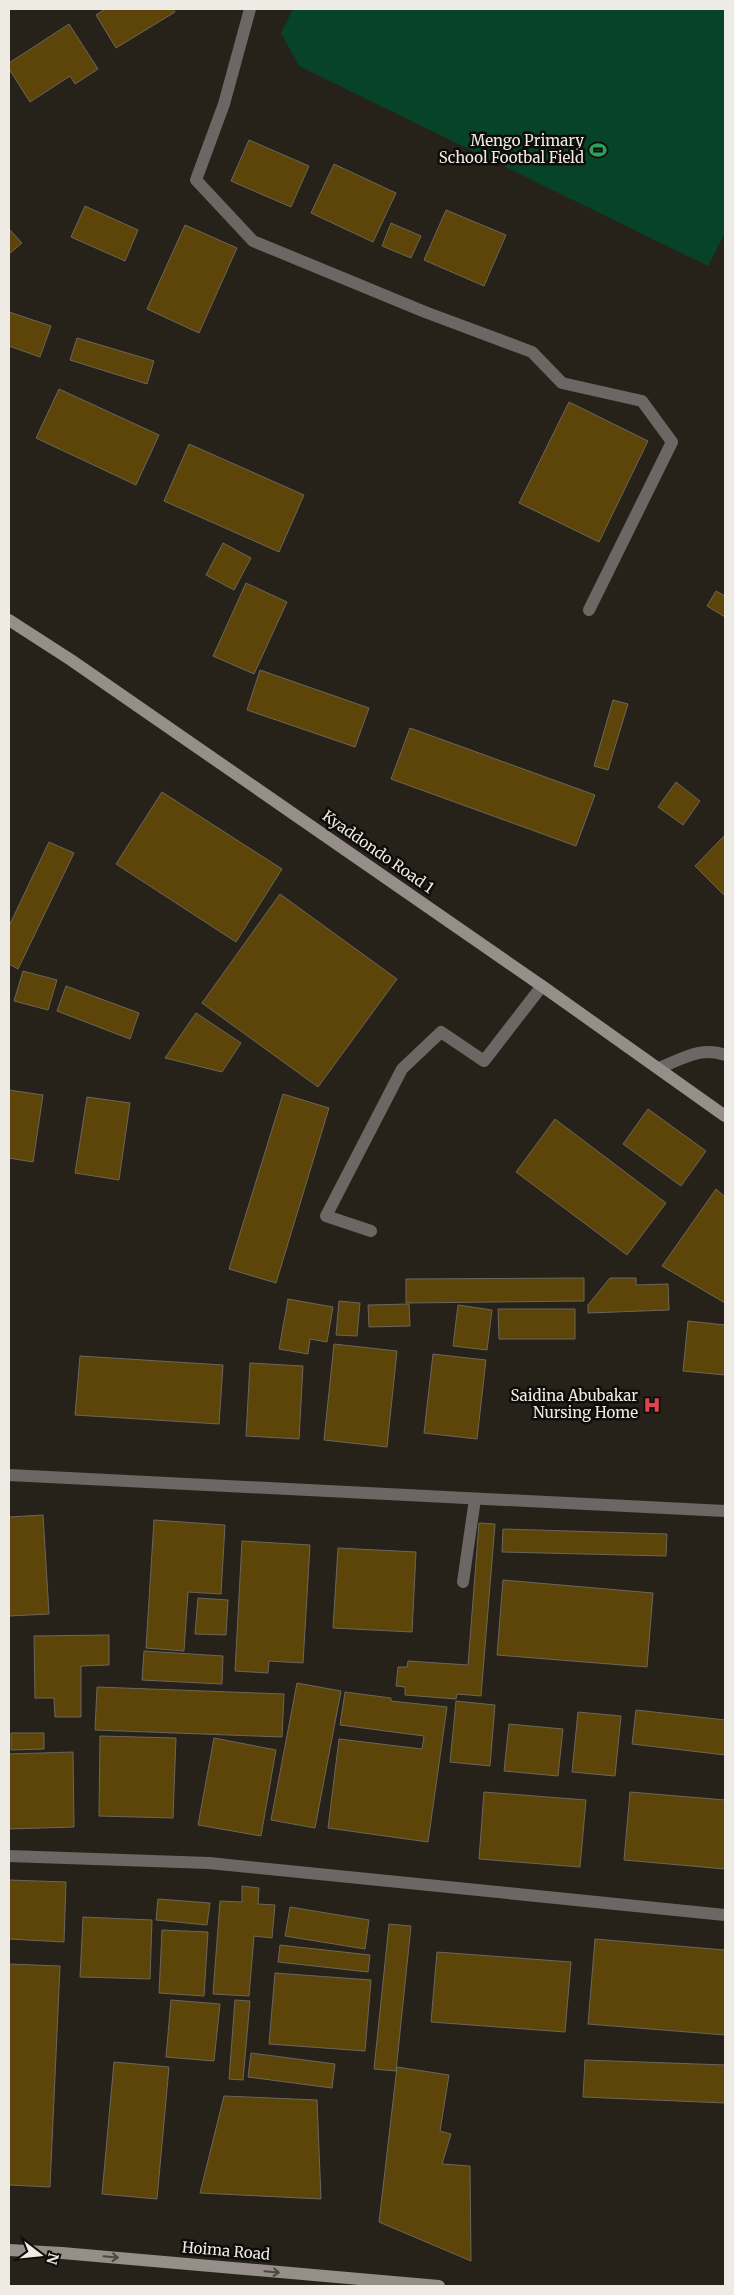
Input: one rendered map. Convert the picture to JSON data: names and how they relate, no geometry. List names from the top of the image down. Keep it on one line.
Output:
{"streets":{"street":["Kyaddondo Road 1","Hoima Road"]},"one_way":["Hoima Road"],"places":{"sports":["Mengo Primary School Footbal Field"],"hospital":["Saidina Abubakar Nursing Home"]},"north":"right"}
